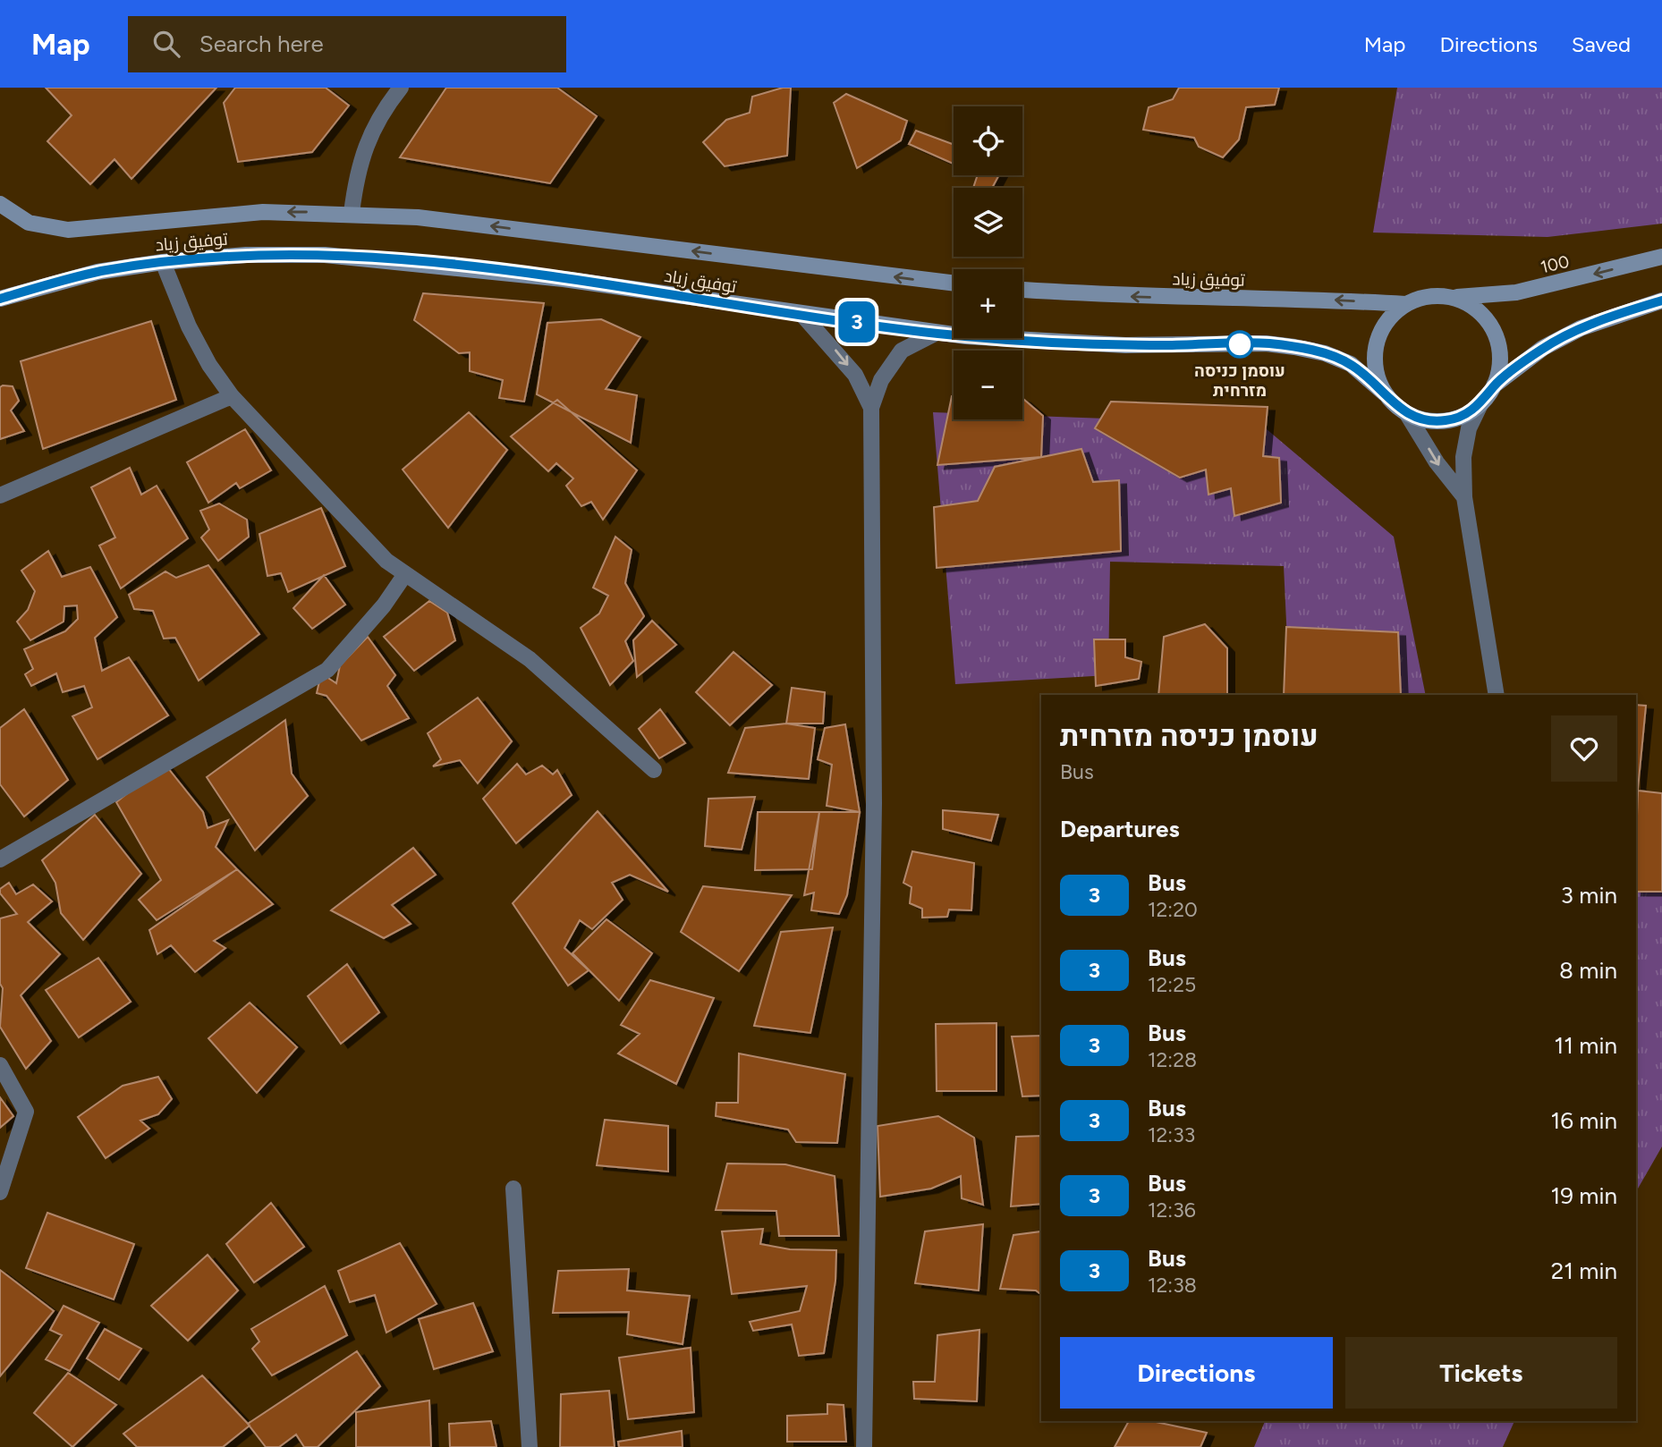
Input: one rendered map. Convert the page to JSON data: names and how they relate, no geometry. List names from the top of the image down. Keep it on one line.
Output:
{"streets":{"main road":["توفيق زياد","100"]},"crossings":[["توفيق زياد","100"]],"places":["עוסמן כניסה מזרחית"],"lines":["bus line 3"],"page":{"header":"Map","search":"Search here","nav":["Map","Directions","Saved"],"on_map":"3","map_buttons":["+","−"],"heading":[["עוסמן כניסה מזרחית","Bus"],"Departures"],"list":[{"mark":"3","name":"Bus","note":"12:20","value":"3 min"},{"mark":"3","name":"Bus","note":"12:25","value":"8 min"},{"mark":"3","name":"Bus","note":"12:28","value":"11 min"},{"mark":"3","name":"Bus","note":"12:33","value":"16 min"},{"mark":"3","name":"Bus","note":"12:36","value":"19 min"},{"mark":"3","name":"Bus","note":"12:38","value":"21 min"}],"buttons":["Directions","Tickets"]}}
